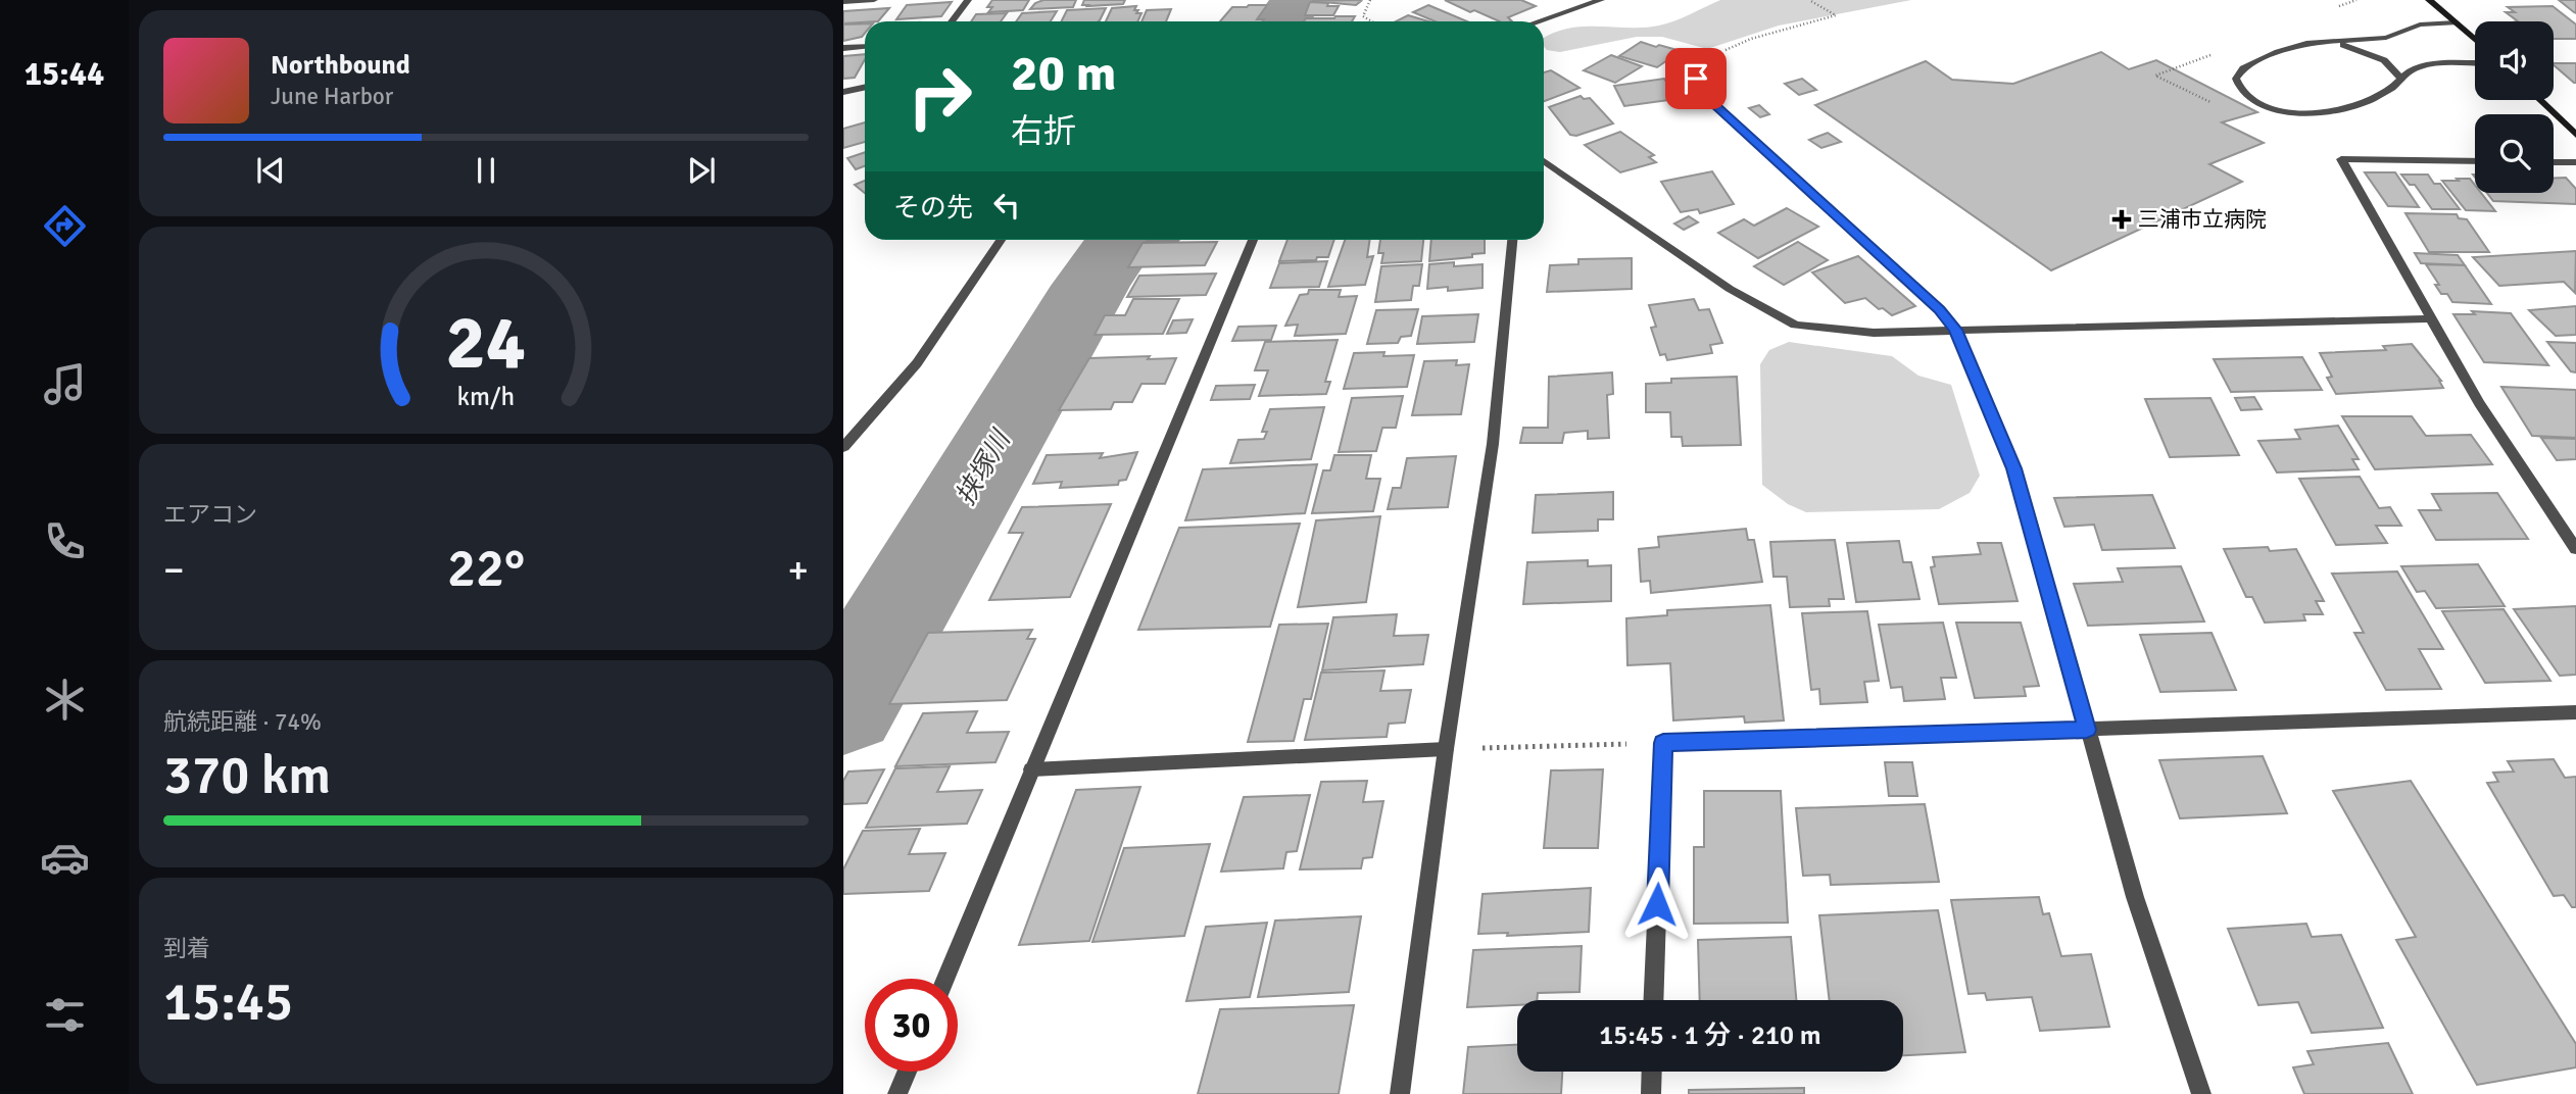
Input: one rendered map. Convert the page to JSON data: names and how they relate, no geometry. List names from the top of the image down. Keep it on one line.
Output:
{"water":["挟塚川"],"places":{"health":["三浦市立病院"]},"page":{"tabs":"15:44","turn":["20 m","右折"],"song":["Northbound","June Harbor"],"then":"その先","tile":["エアコン",["航続距離 · 74%","370 km"],["到着","15:45"]],"heat":["−","22°","+"],"limit":"30","trip":"15:45 · 1 分 · 210 m","gauge":["24","km/h"]}}
